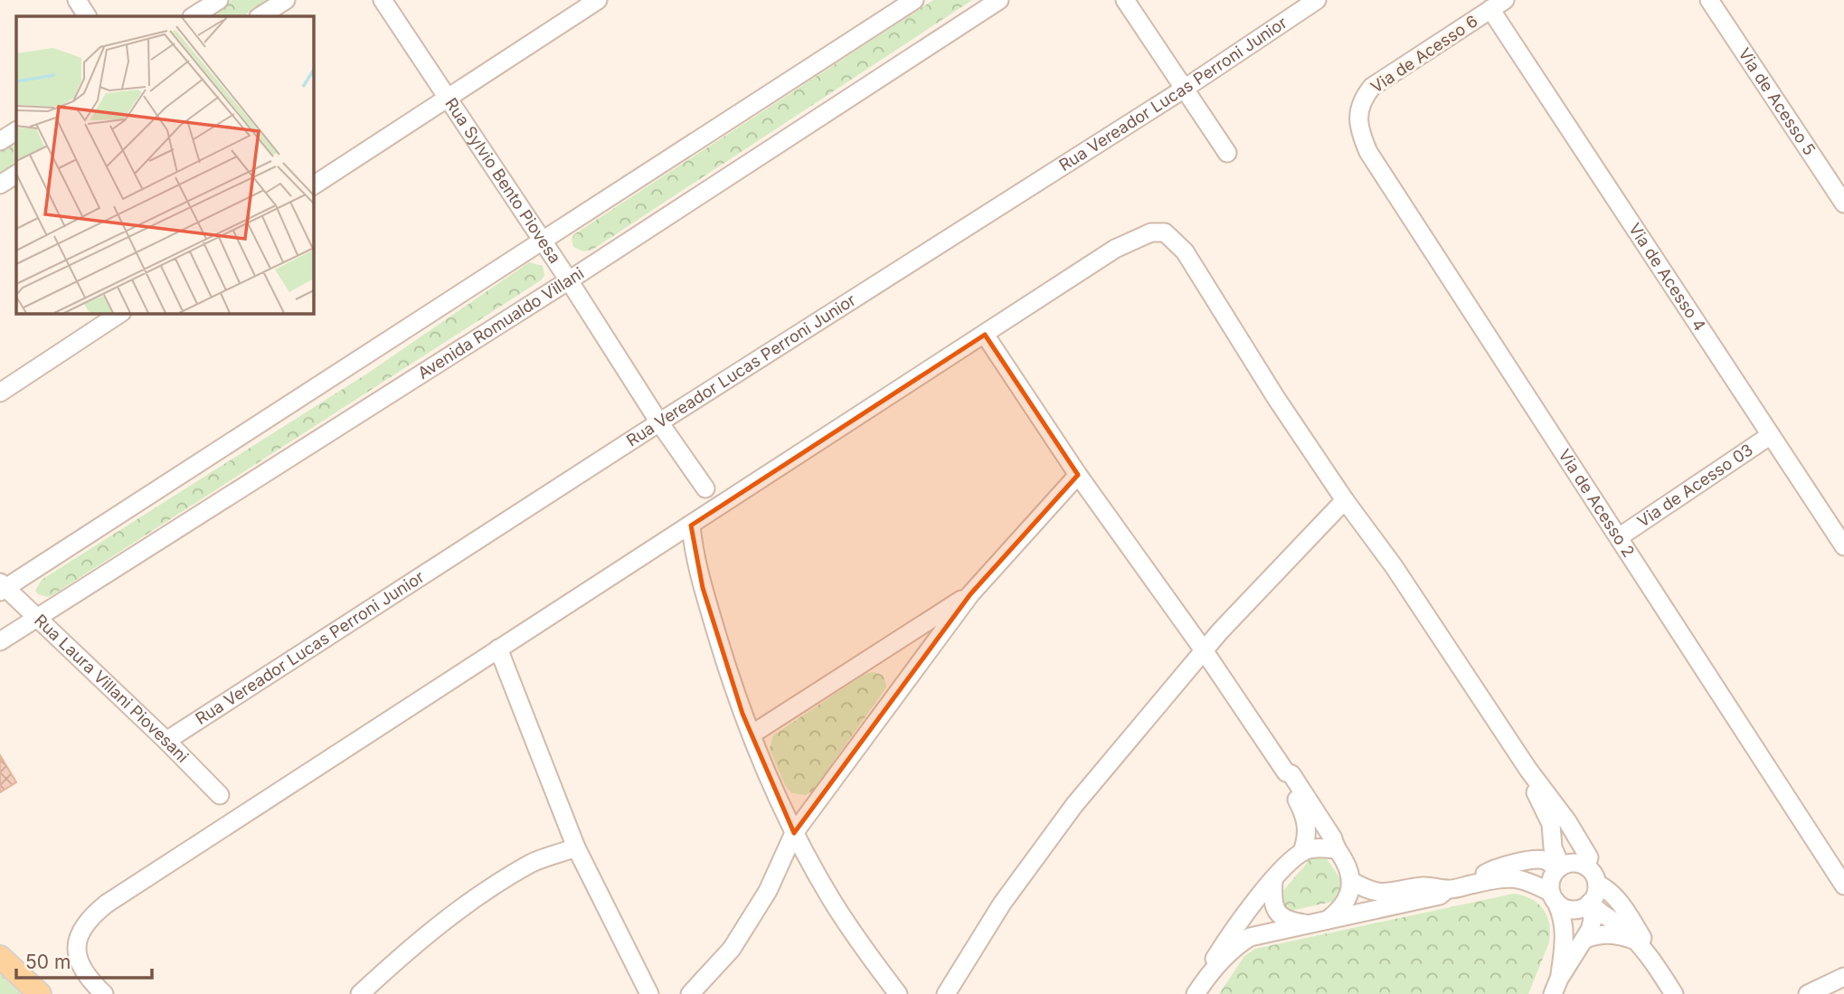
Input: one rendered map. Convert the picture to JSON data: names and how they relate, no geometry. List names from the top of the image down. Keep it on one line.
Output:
{"streets":{"street":["Via de Acesso 6","Rua Vereador Lucas Perroni Junior","Via de Acesso 5","Rua Sylvio Bento Piovesa","Via de Acesso 4","Avenida Romualdo Villani","Via de Acesso 03","Via de Acesso 2","Rua Laura Villani Piovesani"]},"crossings":[["Via de Acesso 6","Via de Acesso 4"],["Via de Acesso 6","Via de Acesso 2"],["Rua Vereador Lucas Perroni Junior","Rua Sylvio Bento Piovesa"],["Rua Vereador Lucas Perroni Junior","Rua Laura Villani Piovesani"],["Rua Sylvio Bento Piovesa","Avenida Romualdo Villani"],["Via de Acesso 4","Via de Acesso 03"],["Avenida Romualdo Villani","Rua Laura Villani Piovesani"],["Via de Acesso 03","Via de Acesso 2"]],"scale_bar":"50 m"}
